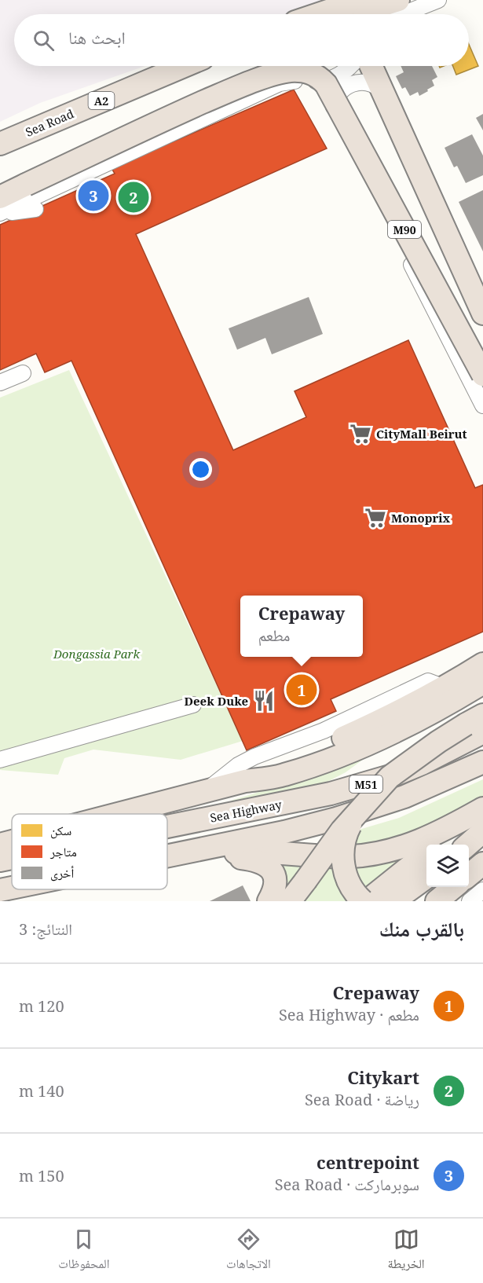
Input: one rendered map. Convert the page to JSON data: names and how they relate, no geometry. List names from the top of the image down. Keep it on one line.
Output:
{"streets":{"highway":["A2","Sea Road","M90","M51","Sea Highway"]},"parks":["Dongassia Park"],"places":{"supermarket":["CityMall Beirut","Monoprix"],"restaurant":["Deek Duke"]},"legend":["سكن","متاجر","أخرى"],"page":{"search":"ابحث هنا","pins":["3","2","1"],"popup":["Crepaway","مطعم"],"heading":["بالقرب منك","النتائج: 3"],"list":[{"mark":"1","name":"Crepaway","note":"مطعم · Sea Highway","value":"120 m"},{"mark":"2","name":"Citykart","note":"رياضة · Sea Road","value":"140 m"},{"mark":"3","name":"centrepoint","note":"سوبرماركت · Sea Road","value":"150 m"}],"nav":["الخريطة","الاتجاهات","المحفوظات"]}}
